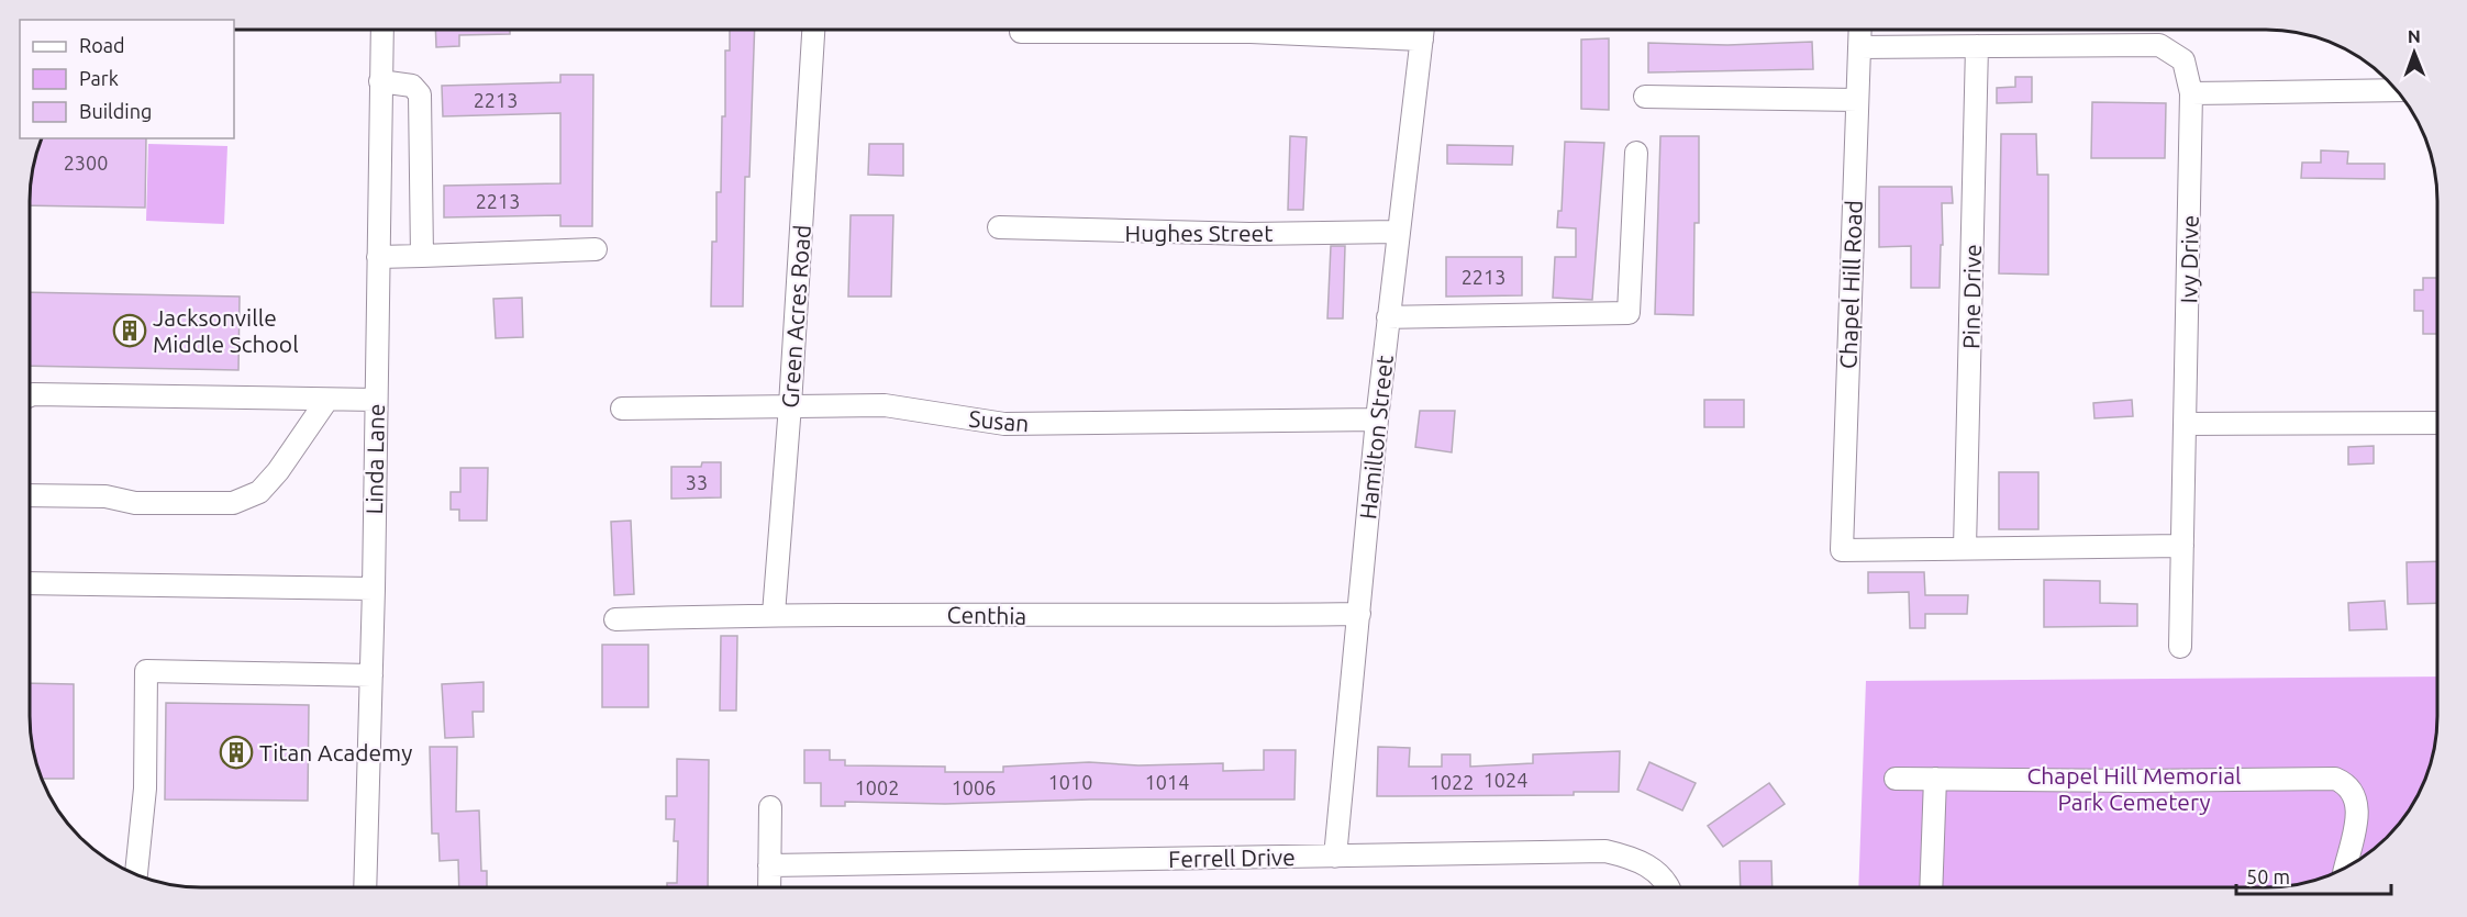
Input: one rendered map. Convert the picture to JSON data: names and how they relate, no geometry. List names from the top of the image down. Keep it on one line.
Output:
{"streets":{"street":["Hughes Street","Ivy Drive","Chapel Hill Road","Pine Drive","Green Acres Road","Susan","Hamilton Street","Linda Lane","Centhia","Ferrell Drive"]},"crossings":[["Hughes Street","Hamilton Street"],["Ivy Drive","Chapel Hill Road"],["Ivy Drive","Pine Drive"],["Chapel Hill Road","Pine Drive"],["Green Acres Road","Susan"],["Green Acres Road","Centhia"],["Susan","Hamilton Street"],["Hamilton Street","Centhia"],["Hamilton Street","Ferrell Drive"]],"parks":["Chapel Hill Memorial Park Cemetery"],"places":{"building":["Jacksonville Middle School","Titan Academy"]},"house_numbers":["2213","2300","2213","2213","33","1024","1010","1014","1022","1002","1006"],"legend":["Road","Park","Building"],"scale_bar":"50 m","north":"top"}
